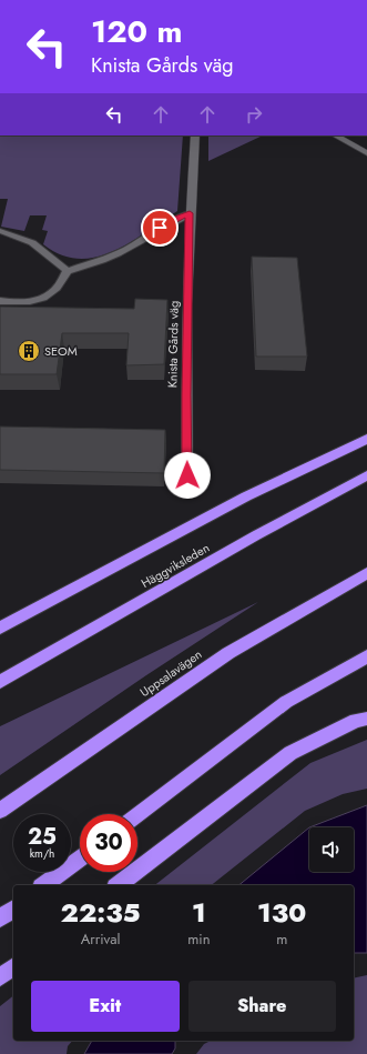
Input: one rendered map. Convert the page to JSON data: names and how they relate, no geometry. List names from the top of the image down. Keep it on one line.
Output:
{"streets":{"highway":["Häggviksleden","Uppsalavägen"],"street":["Knista Gårds väg"]},"places":{"building":["SEOM"]},"page":{"turn":["120 m","Knista Gårds väg"],"speed":"25 km/h","limit":"30","eta":["22:35","Arrival","1","min","130","m"],"buttons":["Exit","Share"]}}
